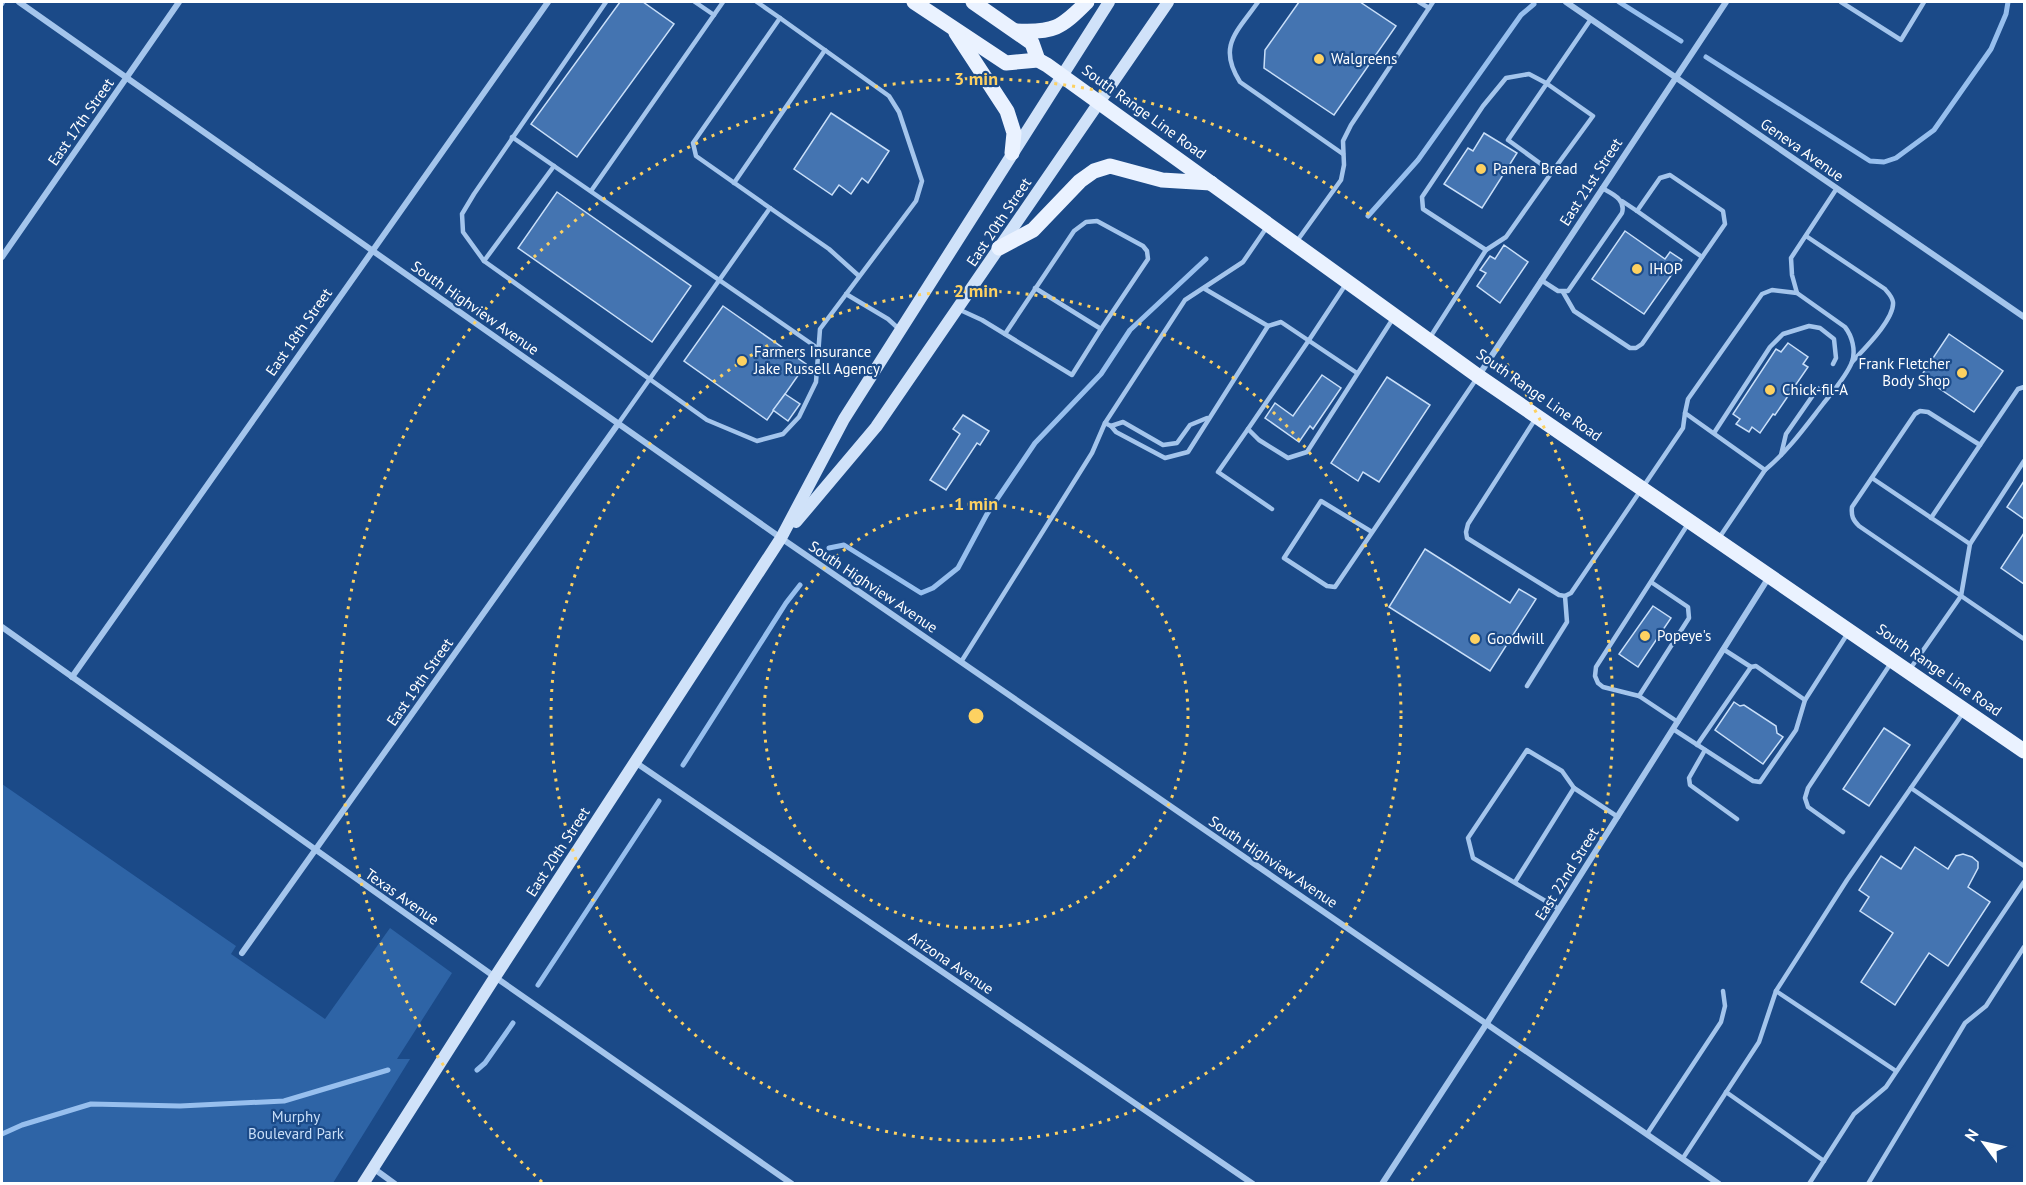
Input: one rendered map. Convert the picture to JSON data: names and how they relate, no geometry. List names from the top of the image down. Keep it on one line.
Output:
{"streets":{"main road":["South Range Line Road","East 20th Street"],"street":["East 17th Street","Geneva Avenue","East 21st Street","South Highview Avenue","East 18th Street","East 19th Street","East 22nd Street","Texas Avenue","Arizona Avenue"]},"crossings":[["South Range Line Road","East 21st Street"],["South Range Line Road","East 20th Street"],["South Range Line Road","East 22nd Street"],["East 17th Street","South Highview Avenue"],["Geneva Avenue","East 21st Street"],["East 20th Street","South Highview Avenue"],["East 20th Street","Texas Avenue"],["East 20th Street","Arizona Avenue"],["South Highview Avenue","East 18th Street"],["South Highview Avenue","East 19th Street"],["South Highview Avenue","East 22nd Street"],["East 18th Street","Texas Avenue"],["East 19th Street","Texas Avenue"]],"parks":["Murphy Boulevard Park"],"places":["Walgreens","Panera Bread","IHOP","Farmers Insurance Jake Russell Agency","Frank Fletcher Body Shop","Chick-fil-A","Popeye's","Goodwill"],"north":"top left","rings":["3 min","2 min","1 min"]}
